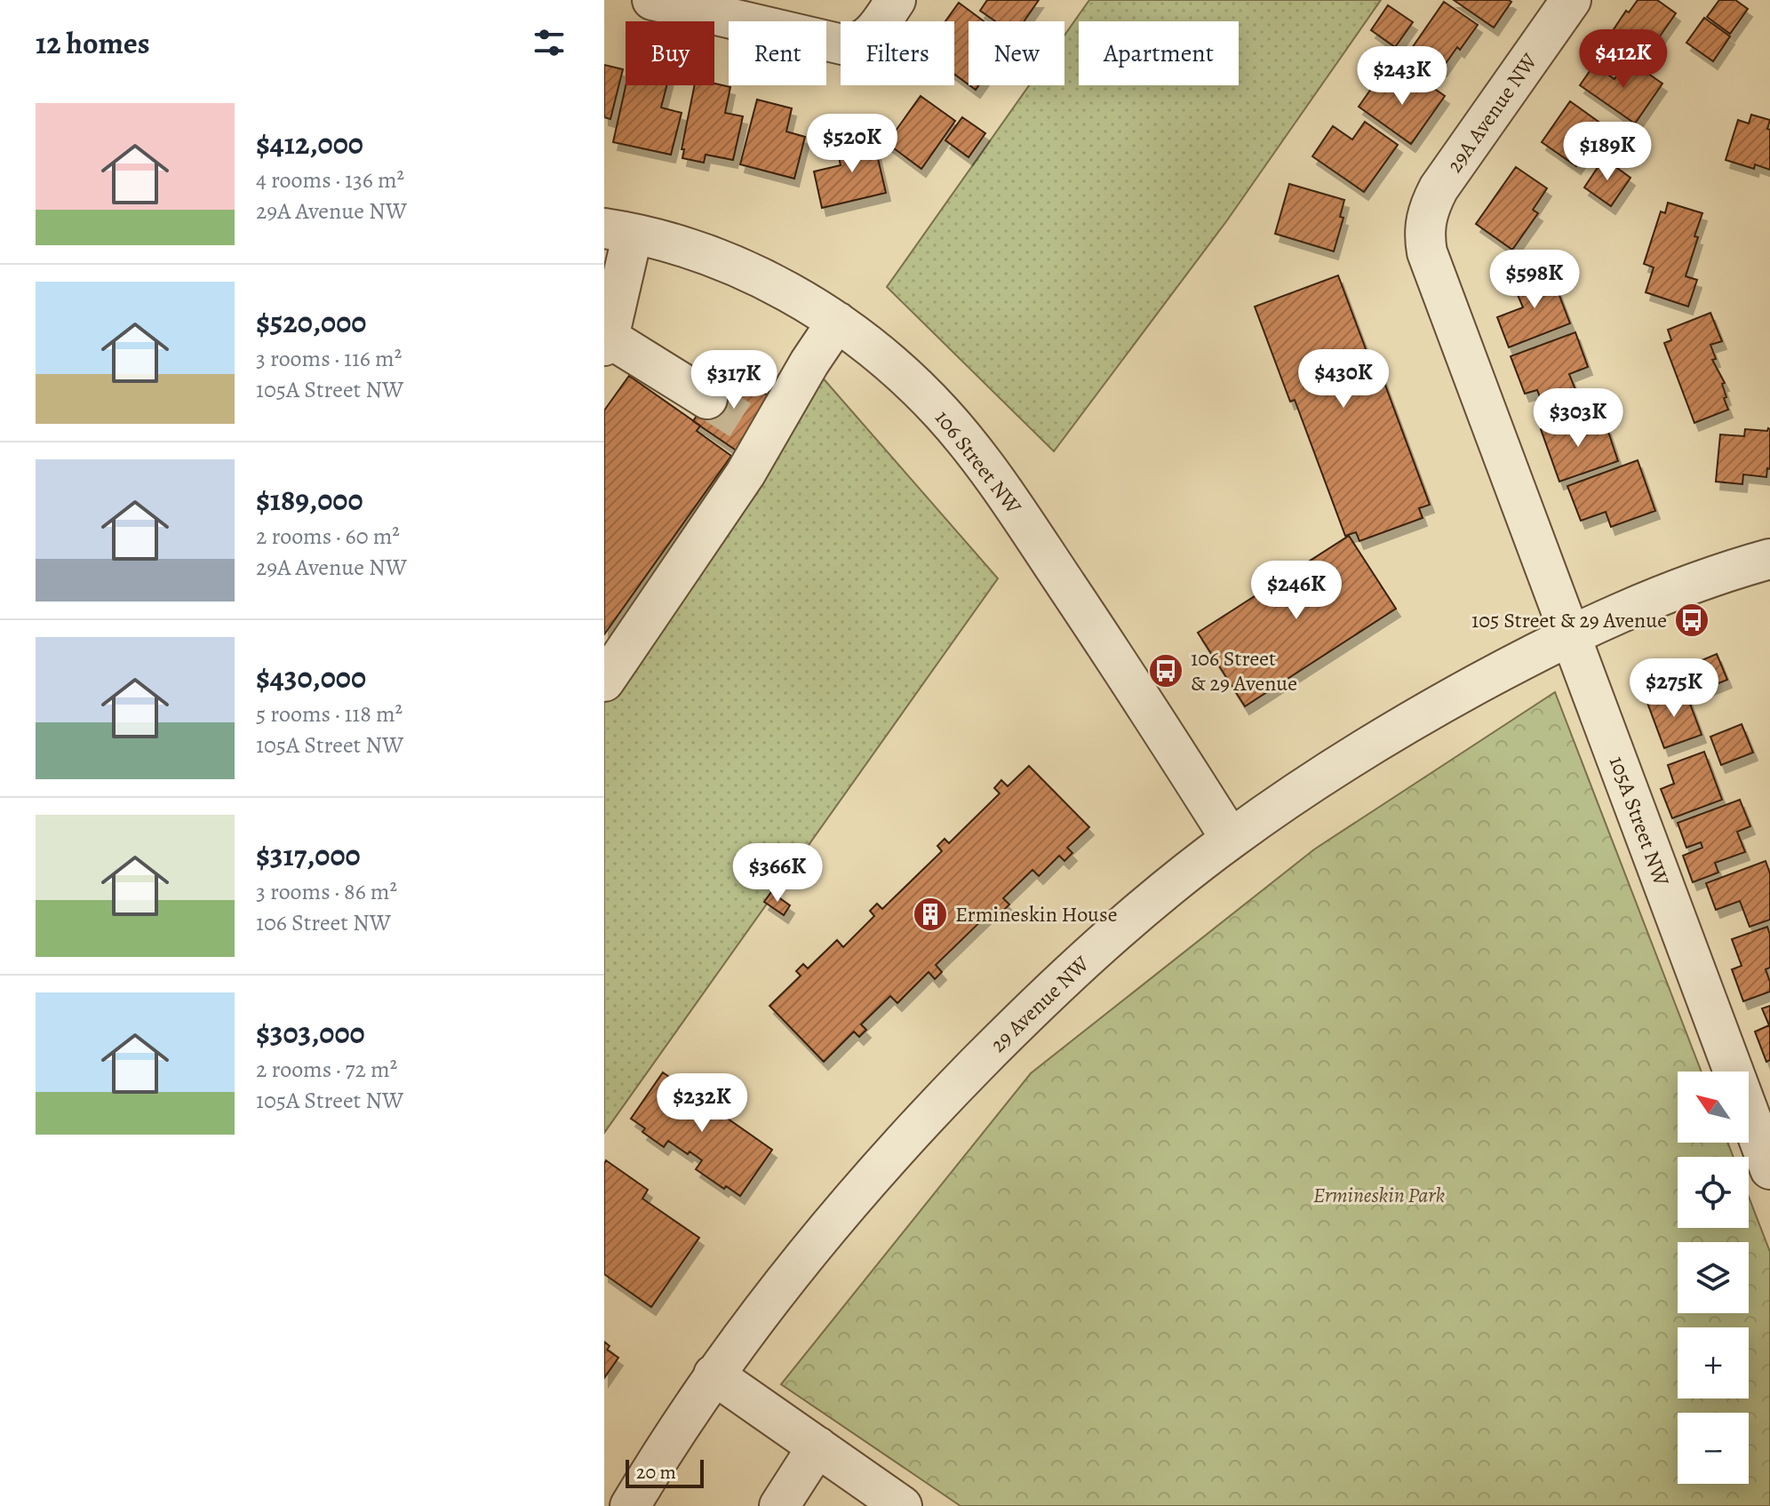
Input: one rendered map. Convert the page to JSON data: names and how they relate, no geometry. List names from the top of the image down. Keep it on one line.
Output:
{"streets":{"street":["29A Avenue NW","106 Street NW","105A Street NW","29 Avenue NW"]},"crossings":[["29A Avenue NW","105A Street NW"],["106 Street NW","29 Avenue NW"],["105A Street NW","29 Avenue NW"]],"parks":["Ermineskin Park"],"places":{"bus stop":["105 Street & 29 Avenue","106 Street & 29 Avenue"],"building":["Ermineskin House"]},"scale_bar":"20 m","north":"top left","page":{"heading":"12 homes","chip":["Buy","Rent","Filters","New","Apartment"],"price":["$412K","$243K","$520K","$189K","$598K","$430K","$317K","$303K","$246K","$275K","$366K","$232K"],"list":[{"name":"$412,000","note":"4 rooms · 136 m² · 29A Avenue NW"},{"name":"$520,000","note":"3 rooms · 116 m² · 105A Street NW"},{"name":"$189,000","note":"2 rooms · 60 m² · 29A Avenue NW"},{"name":"$430,000","note":"5 rooms · 118 m² · 105A Street NW"},{"name":"$317,000","note":"3 rooms · 86 m² · 106 Street NW"},{"name":"$303,000","note":"2 rooms · 72 m² · 105A Street NW"}],"map_buttons":["+","−"],"scale":"20 m"}}
